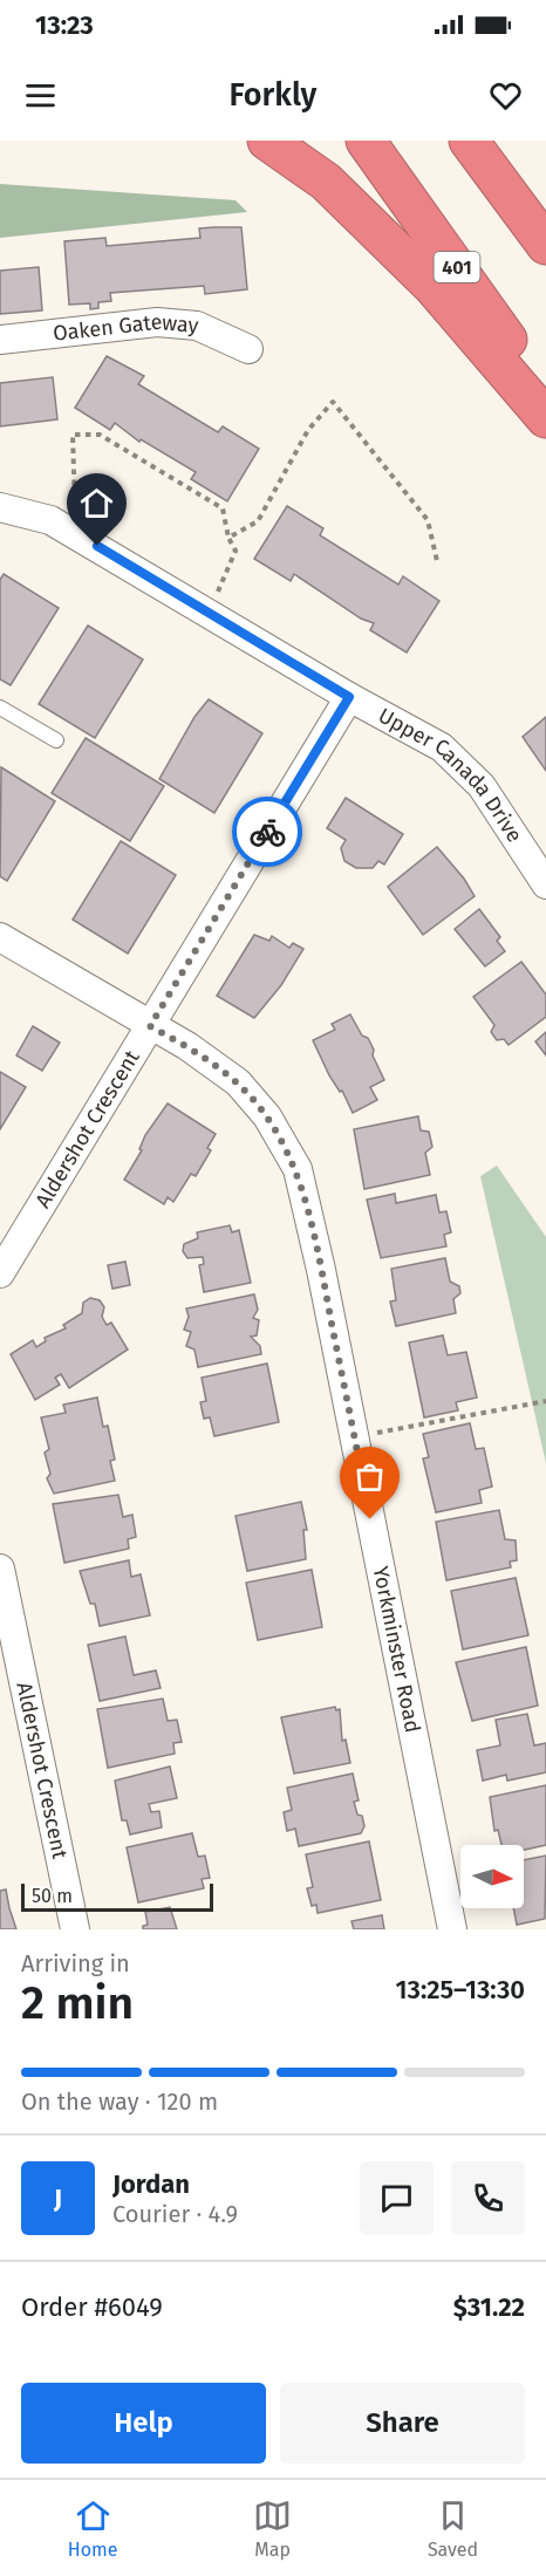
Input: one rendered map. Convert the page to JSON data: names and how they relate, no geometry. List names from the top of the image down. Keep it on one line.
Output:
{"streets":{"highway":["401"],"street":["Oaken Gateway","Upper Canada Drive","Aldershot Crescent","Yorkminster Road"]},"crossings":[["Upper Canada Drive","Aldershot Crescent"],["Aldershot Crescent","Yorkminster Road"]],"scale_bar":"50 m","north":"right","page":{"status":"13:23","header":"Forkly","scale":"50 m","heading":["2 min","Arriving in","13:25–13:30"],"panel":["Jordan","Courier · 4.9","Order #6049","$31.22"],"bar":"On the way · 120 m","round":"J","buttons":["Help","Share"],"tabs":["Home","Map","Saved"]}}
